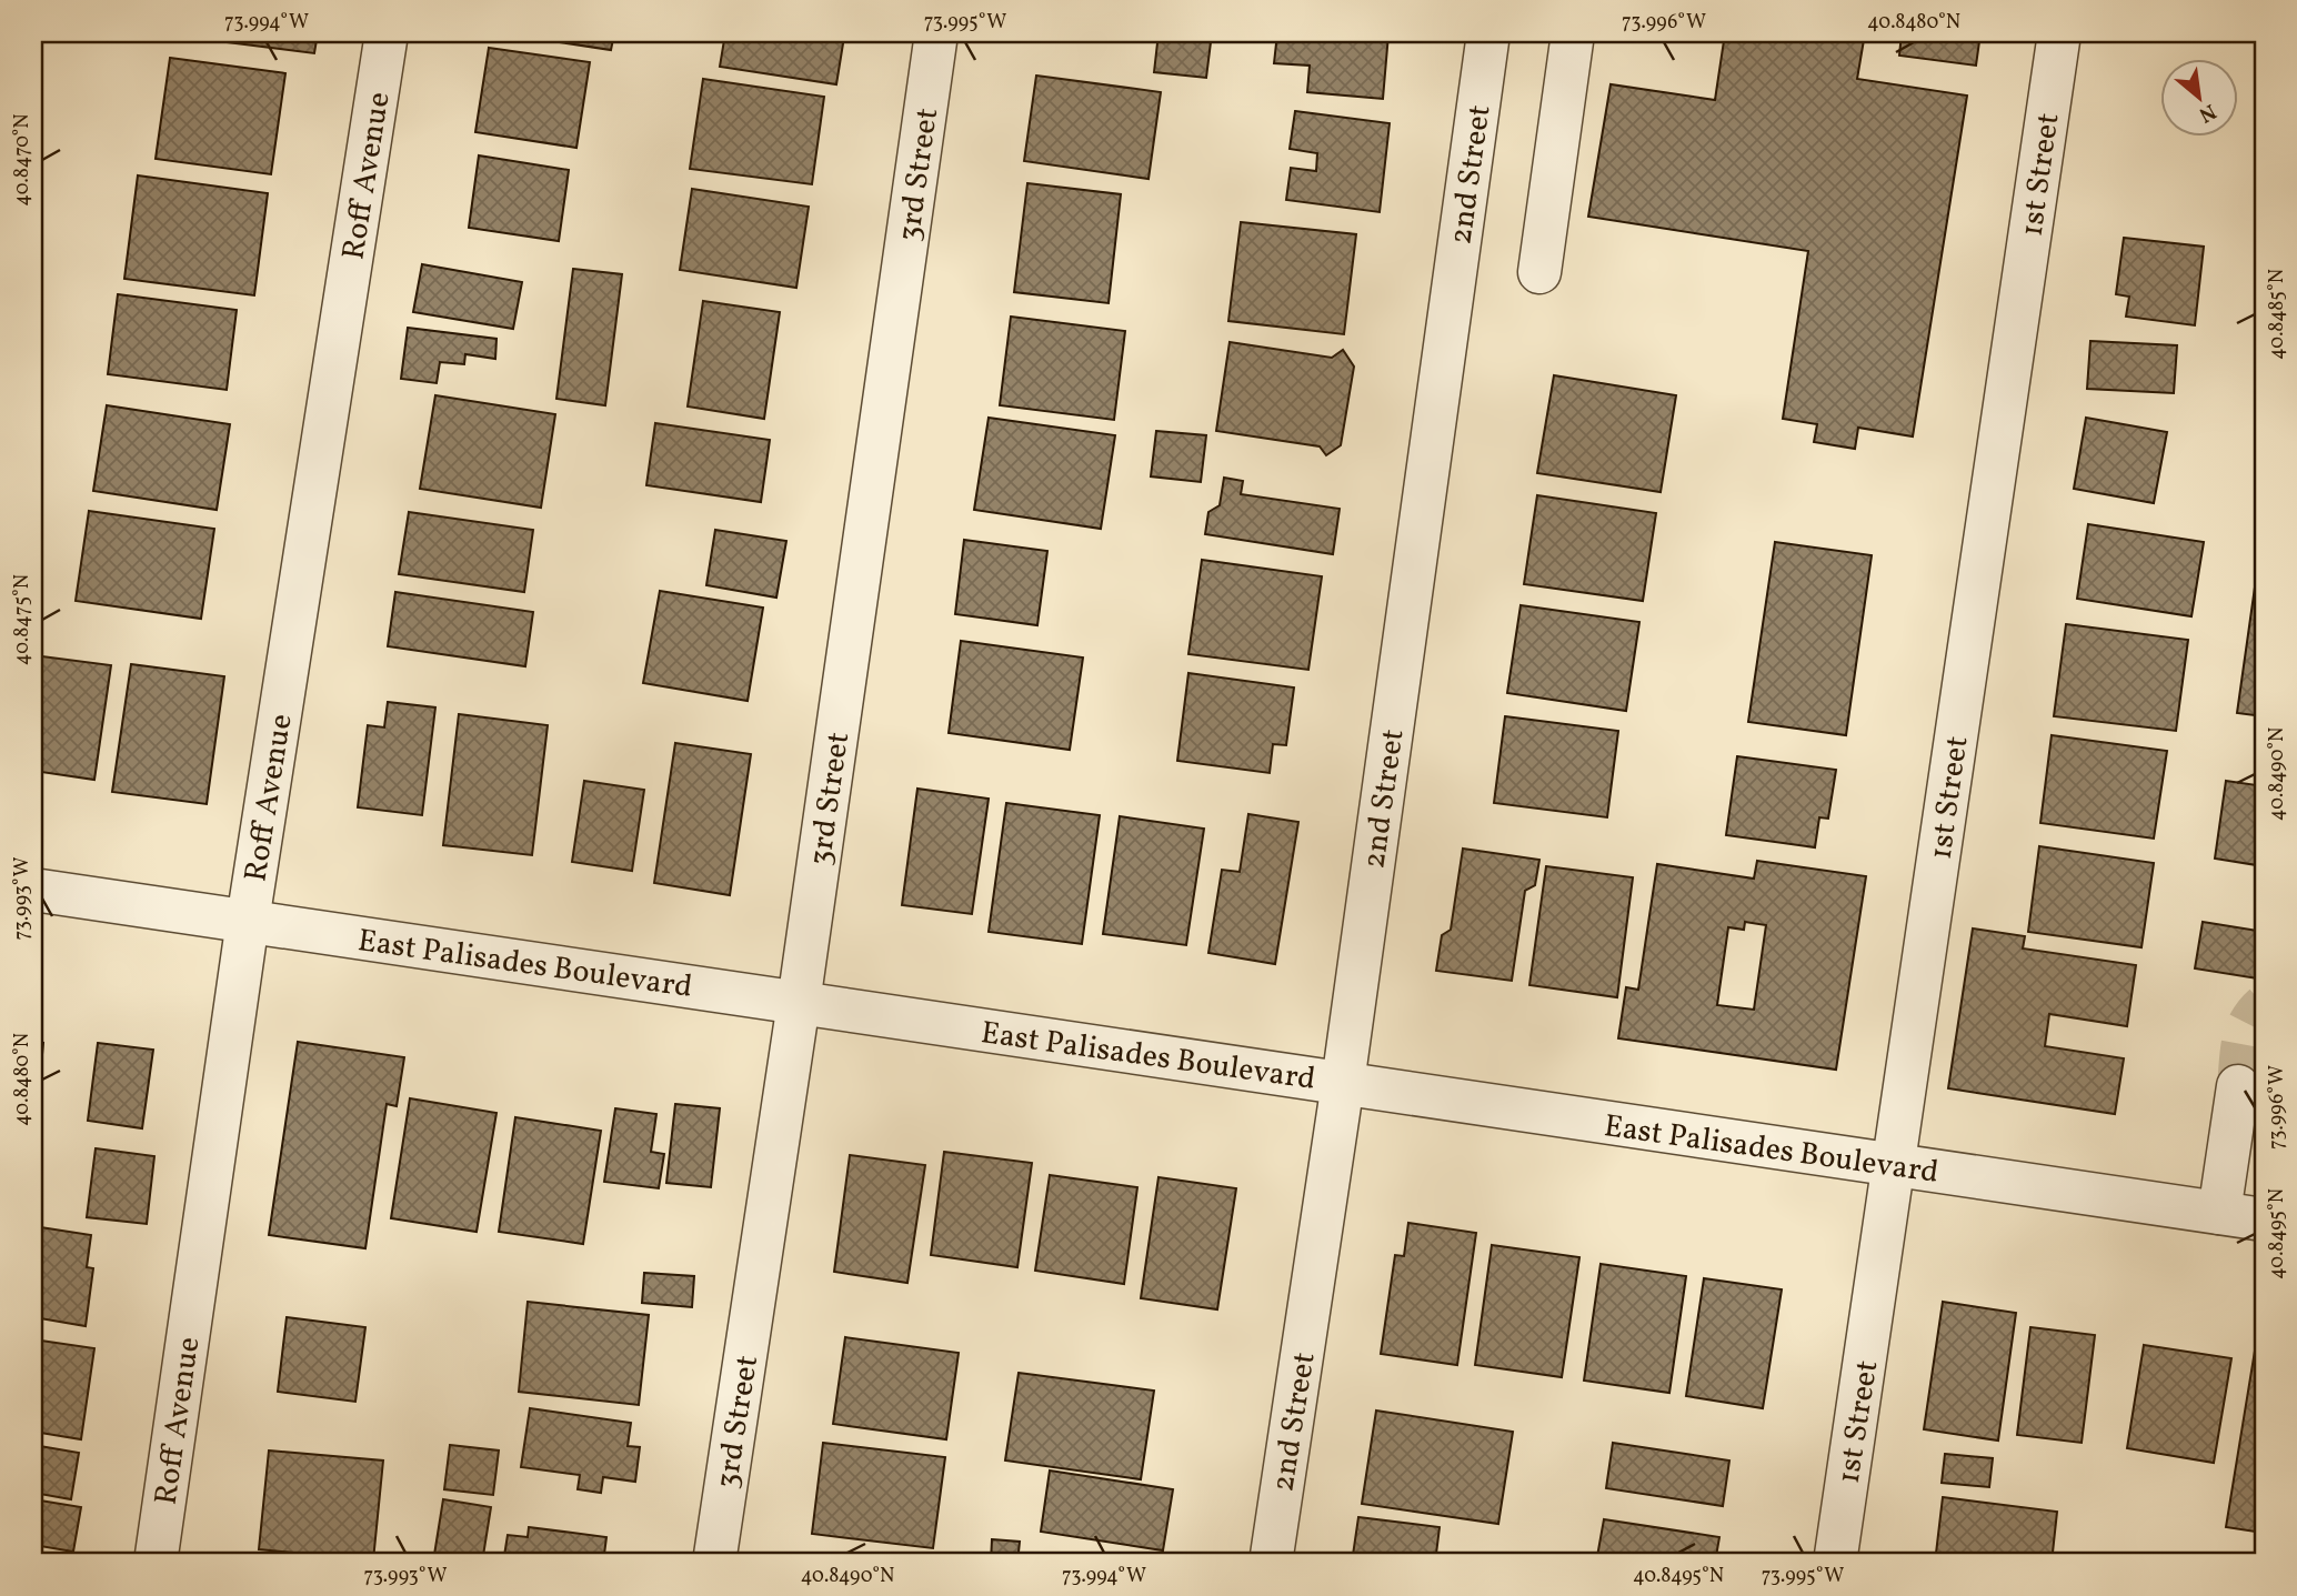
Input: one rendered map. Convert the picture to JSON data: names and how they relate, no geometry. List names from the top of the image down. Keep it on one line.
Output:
{"streets":{"street":["3rd Street","2nd Street","1st Street","Roff Avenue","East Palisades Boulevard"]},"crossings":[["3rd Street","East Palisades Boulevard"],["2nd Street","East Palisades Boulevard"],["1st Street","East Palisades Boulevard"],["Roff Avenue","East Palisades Boulevard"]],"north":"bottom right","coordinates":["73.994°W","73.995°W","73.996°W","40.8480°N","40.8470°N","40.8485°N","40.8475°N","40.8490°N","73.993°W","40.8495°N"]}
